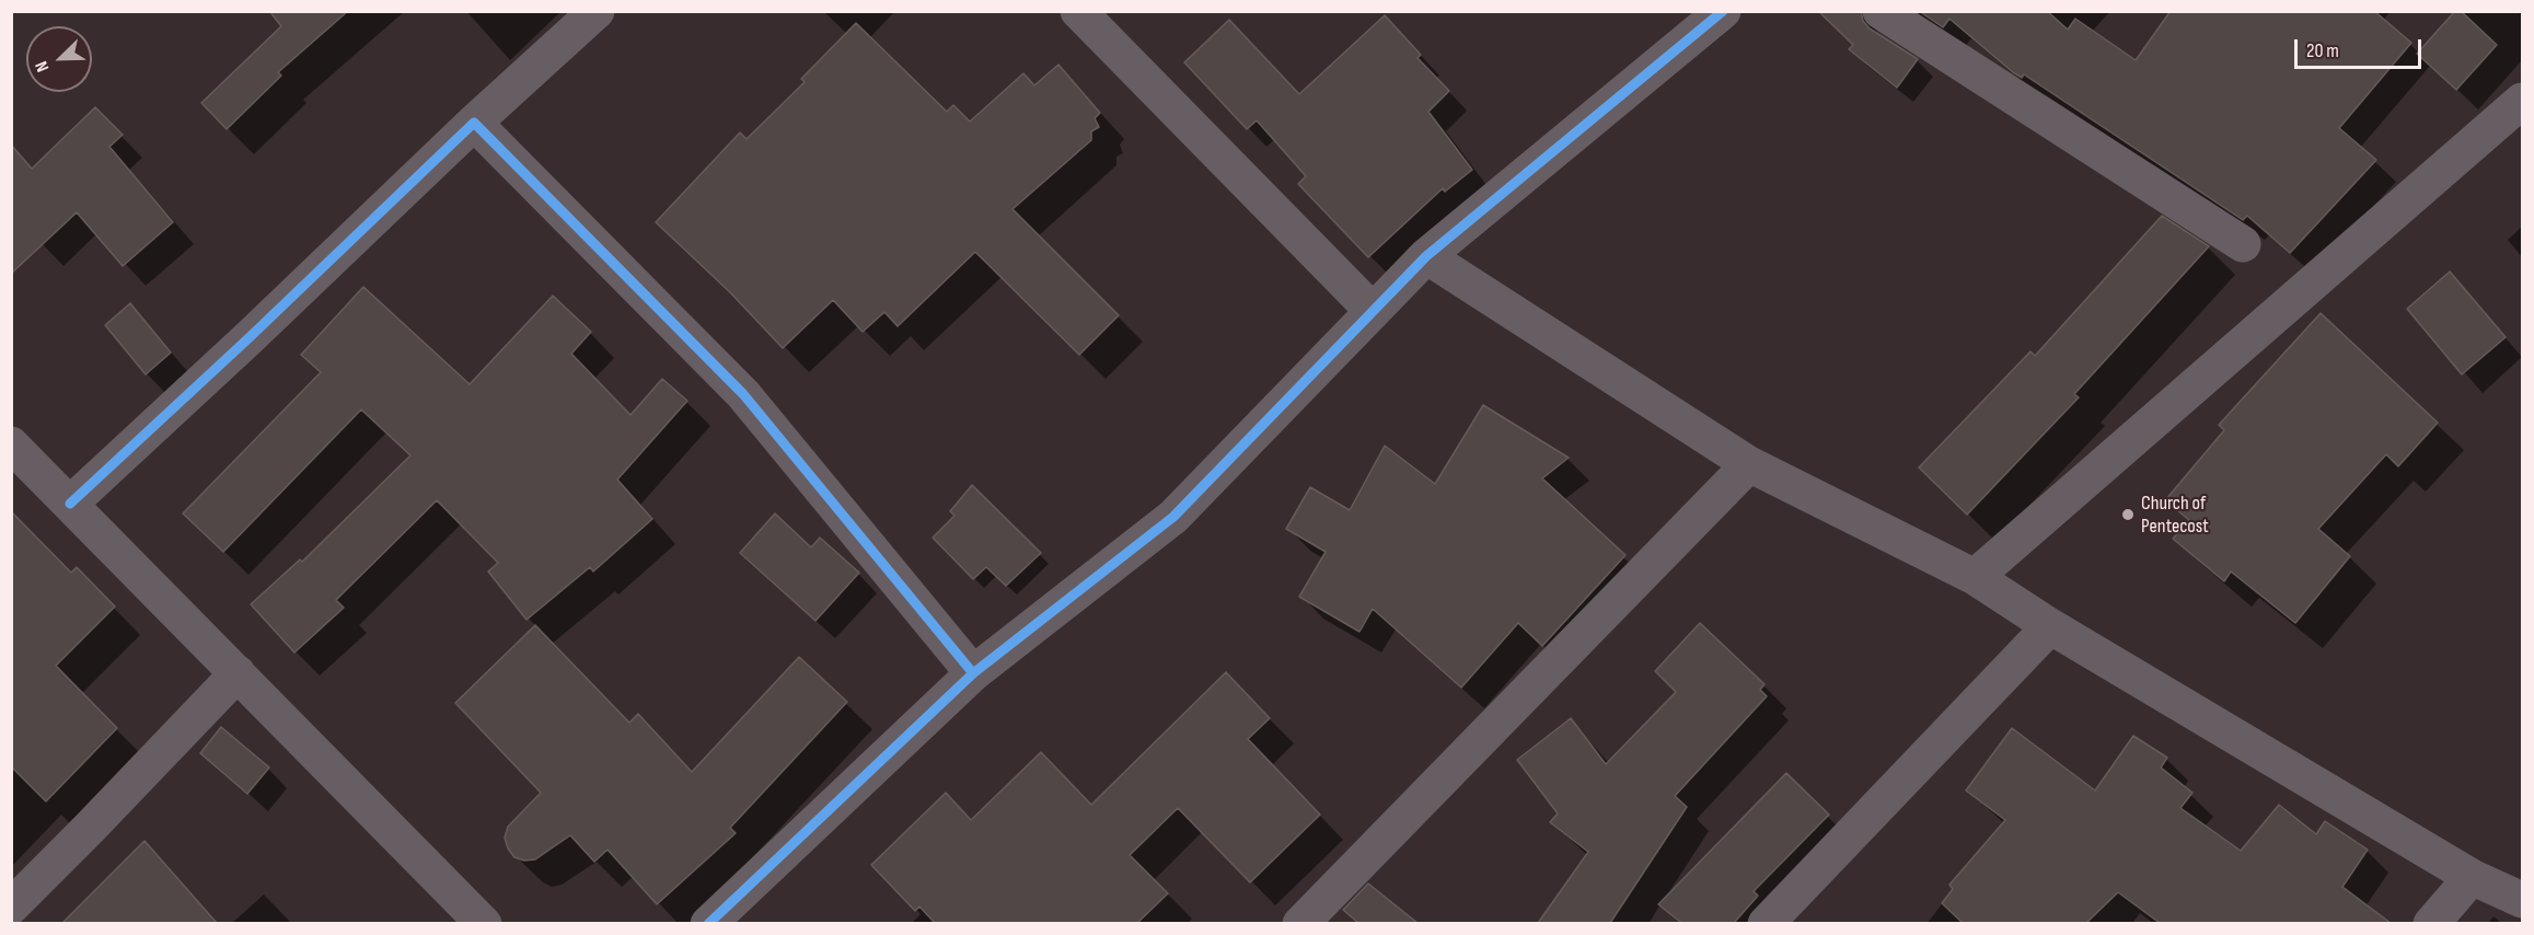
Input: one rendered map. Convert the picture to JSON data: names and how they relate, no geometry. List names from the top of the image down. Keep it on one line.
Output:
{"places":["Church of Pentecost"],"scale_bar":"20 m","north":"bottom left"}
